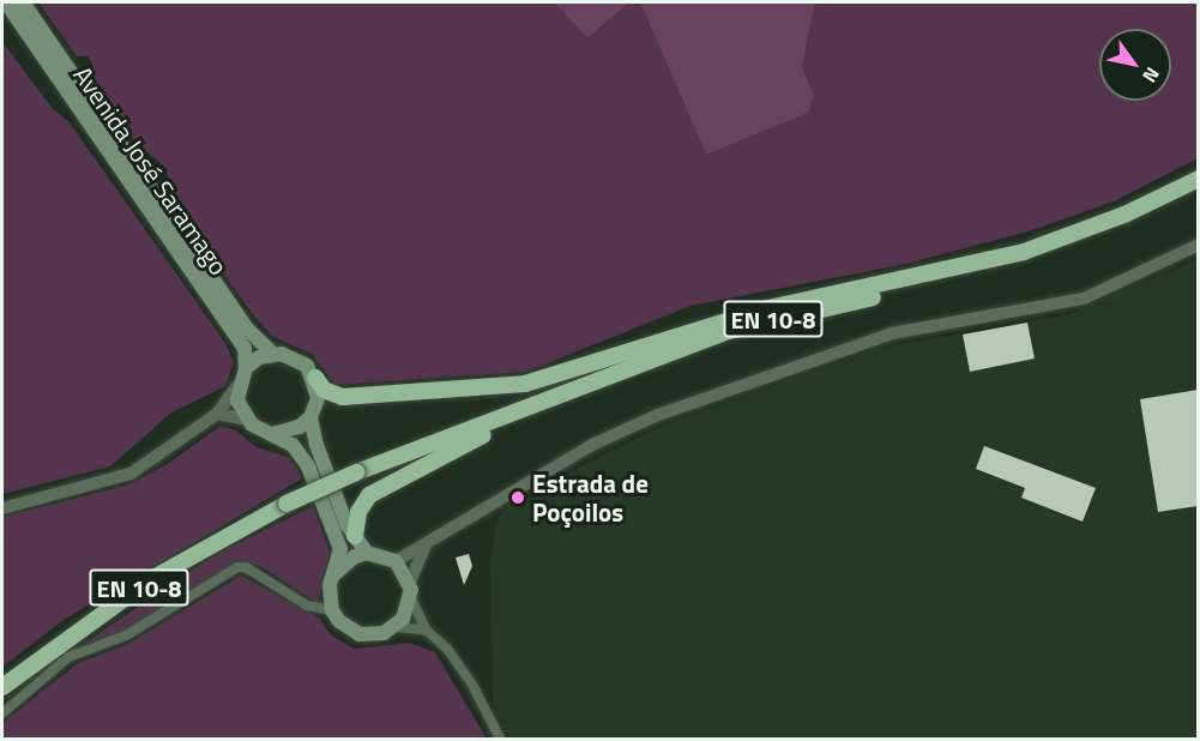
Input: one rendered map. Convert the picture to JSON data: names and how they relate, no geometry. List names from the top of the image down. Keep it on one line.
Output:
{"streets":{"highway":["EN 10-8"],"main road":["Avenida José Saramago"]},"places":["Estrada de Poçoilos"],"north":"bottom right"}
